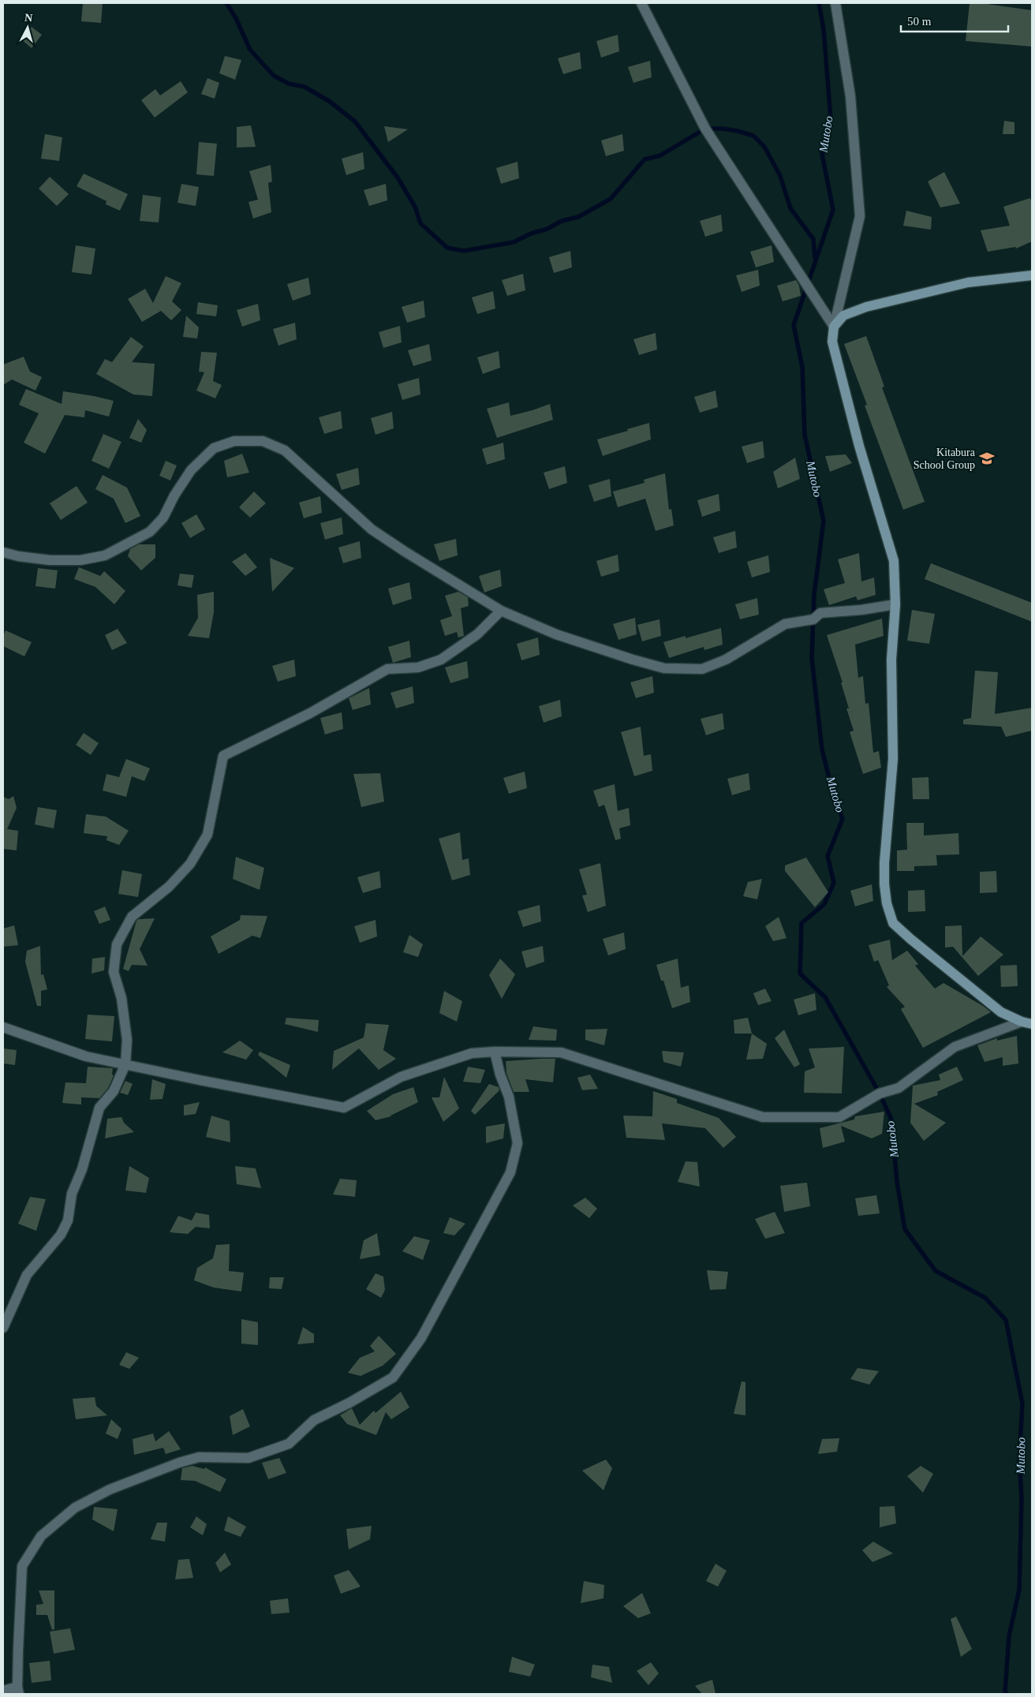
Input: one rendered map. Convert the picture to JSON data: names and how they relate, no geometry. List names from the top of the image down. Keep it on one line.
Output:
{"water":["Mutobo"],"places":{"school or university":["Kitabura School Group"]},"scale_bar":"50 m","north":"top"}
